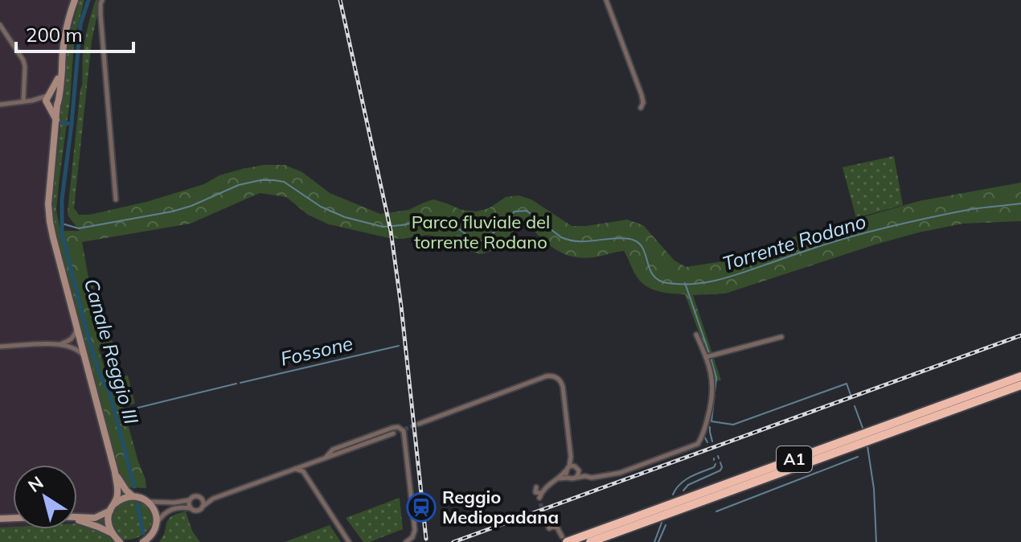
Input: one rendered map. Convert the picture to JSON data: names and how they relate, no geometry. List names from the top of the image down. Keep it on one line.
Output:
{"streets":{"highway":["A1"]},"water":["Torrente Rodano","Canale Reggio III","Fossone"],"parks":["Parco fluviale del torrente Rodano"],"places":{"station":["Reggio Mediopadana"]},"scale_bar":"200 m","north":"top left"}
